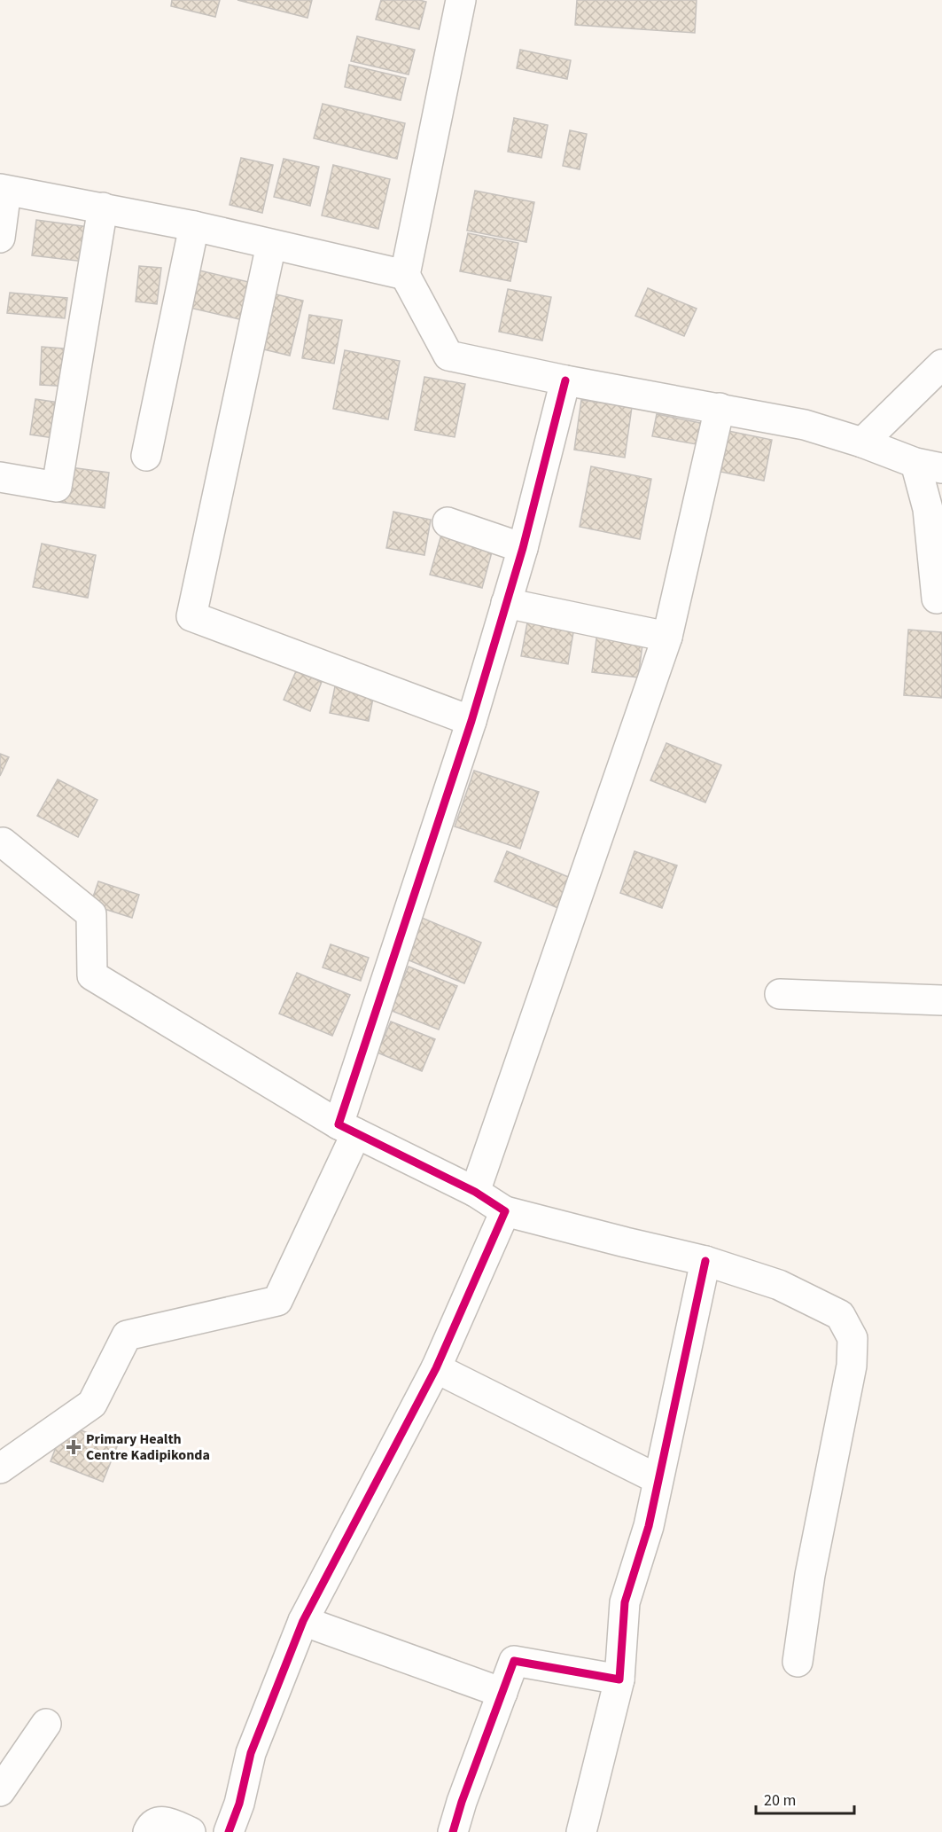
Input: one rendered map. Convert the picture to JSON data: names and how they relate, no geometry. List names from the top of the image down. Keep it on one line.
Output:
{"places":{"health":["Primary Health Centre Kadipikonda"]},"scale_bar":"20 m"}
